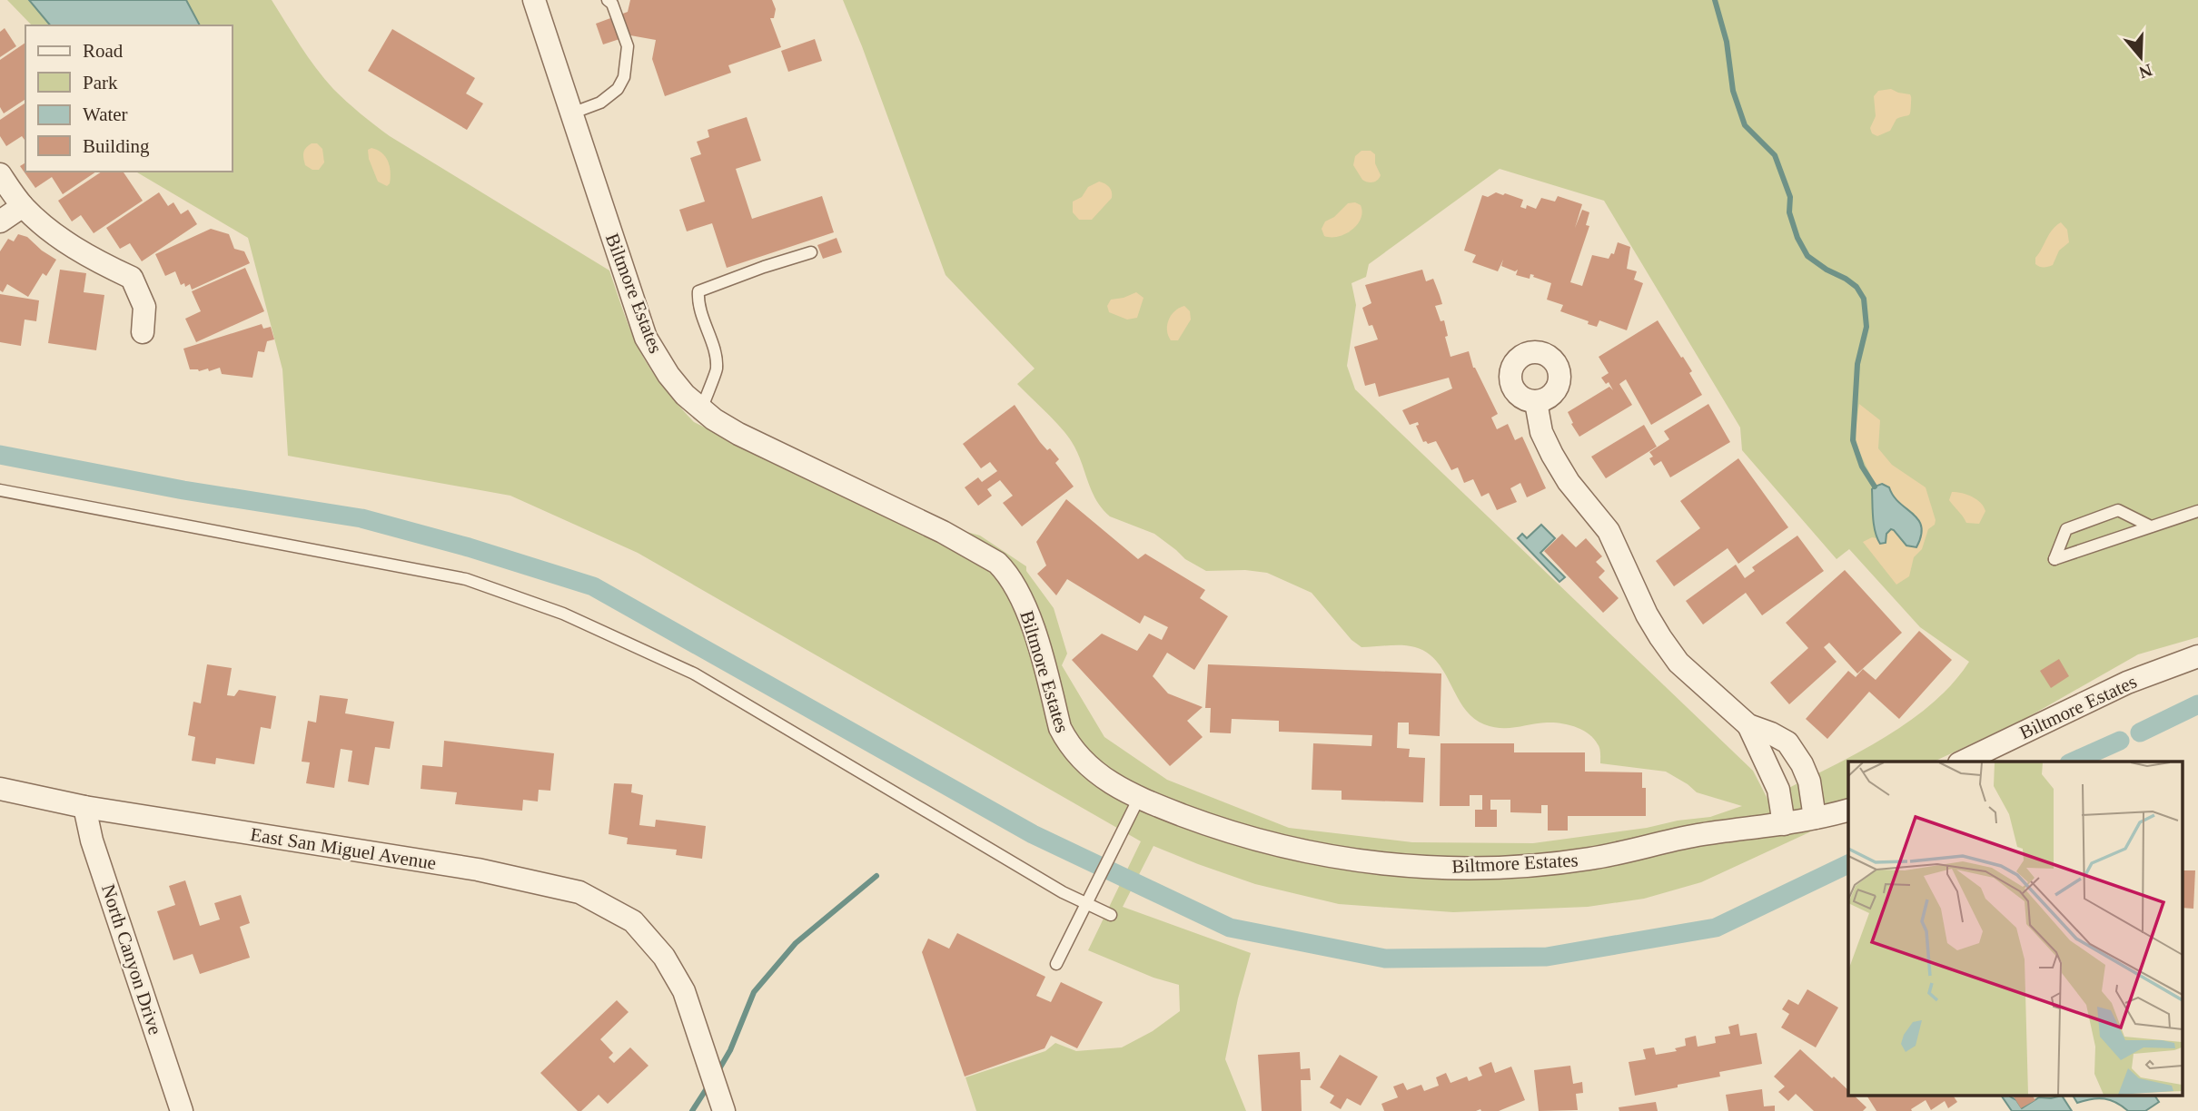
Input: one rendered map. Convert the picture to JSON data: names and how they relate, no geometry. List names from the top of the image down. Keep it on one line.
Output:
{"streets":{"street":["Biltmore Estates","East San Miguel Avenue","North Canyon Drive"]},"crossings":[["East San Miguel Avenue","North Canyon Drive"]],"legend":["Road","Park","Water","Building"],"north":"bottom"}
